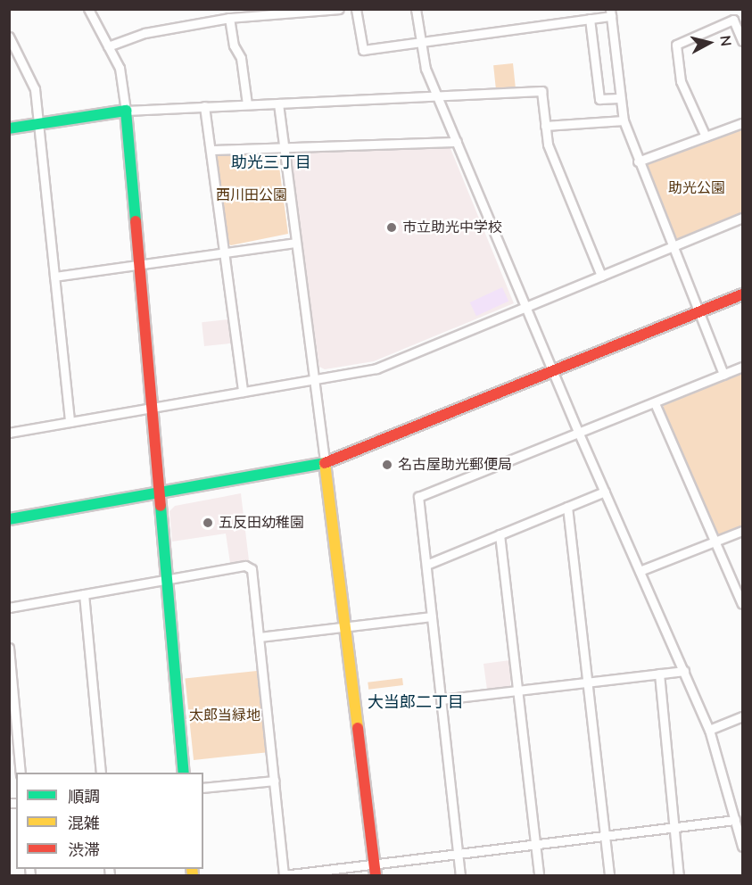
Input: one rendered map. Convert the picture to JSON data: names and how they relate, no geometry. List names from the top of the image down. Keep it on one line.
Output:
{"districts":["助光三丁目","大当郎二丁目"],"parks":["助光公園","西川田公園","太郎当緑地"],"places":["市立助光中学校","名古屋助光郵便局","五反田幼稚園"],"legend":["順調","混雑","渋滞"],"north":"right"}
